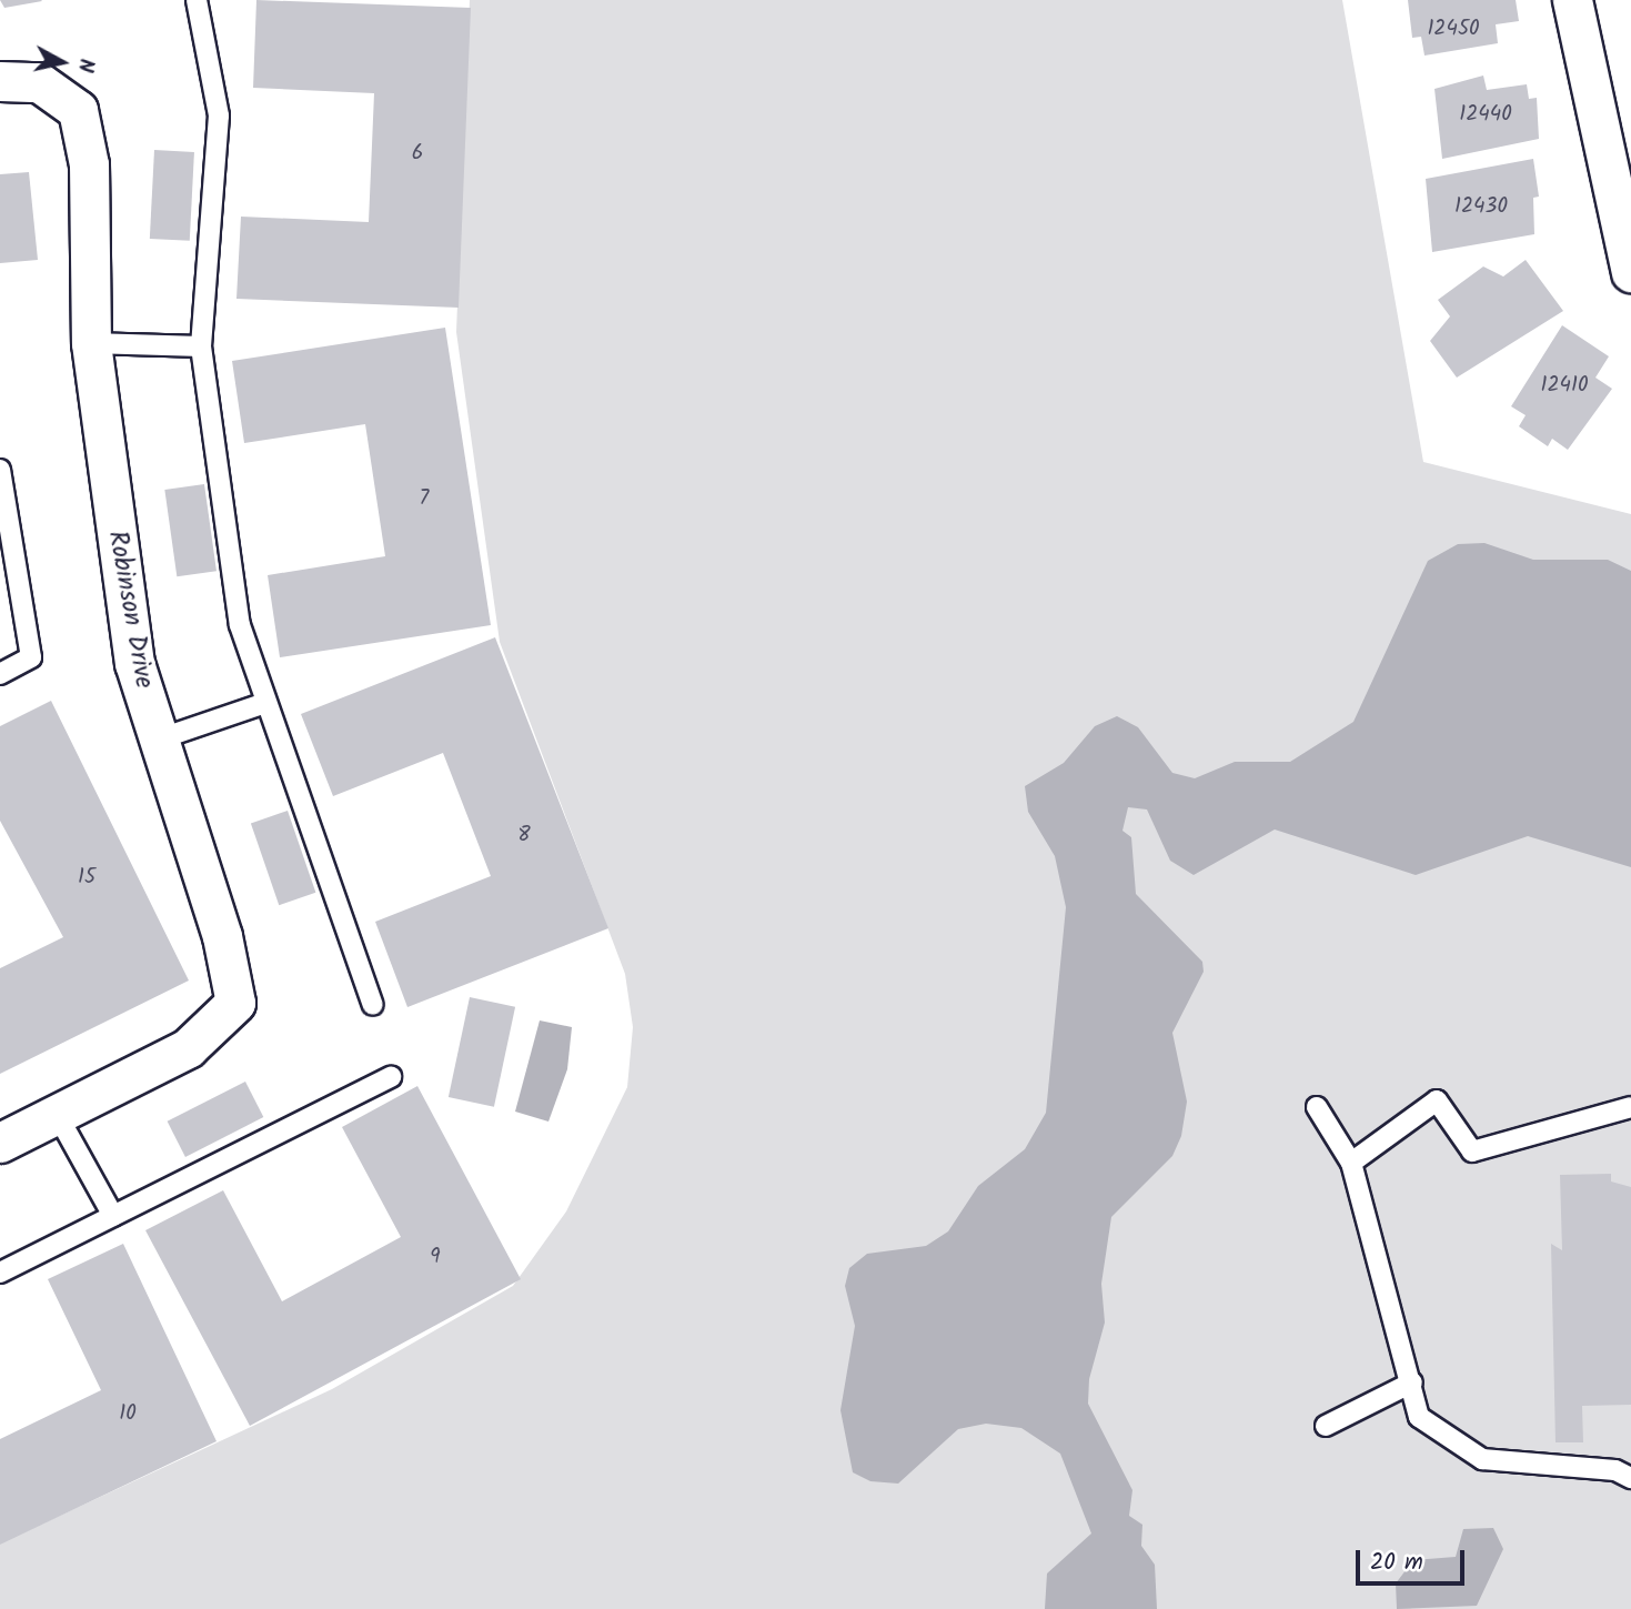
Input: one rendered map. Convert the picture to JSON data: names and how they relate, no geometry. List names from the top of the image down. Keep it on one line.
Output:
{"streets":{"street":["Robinson Drive"]},"house_numbers":["12450","12440","6","12430","12410","7","8","15","9","10"],"scale_bar":"20 m","north":"right"}
